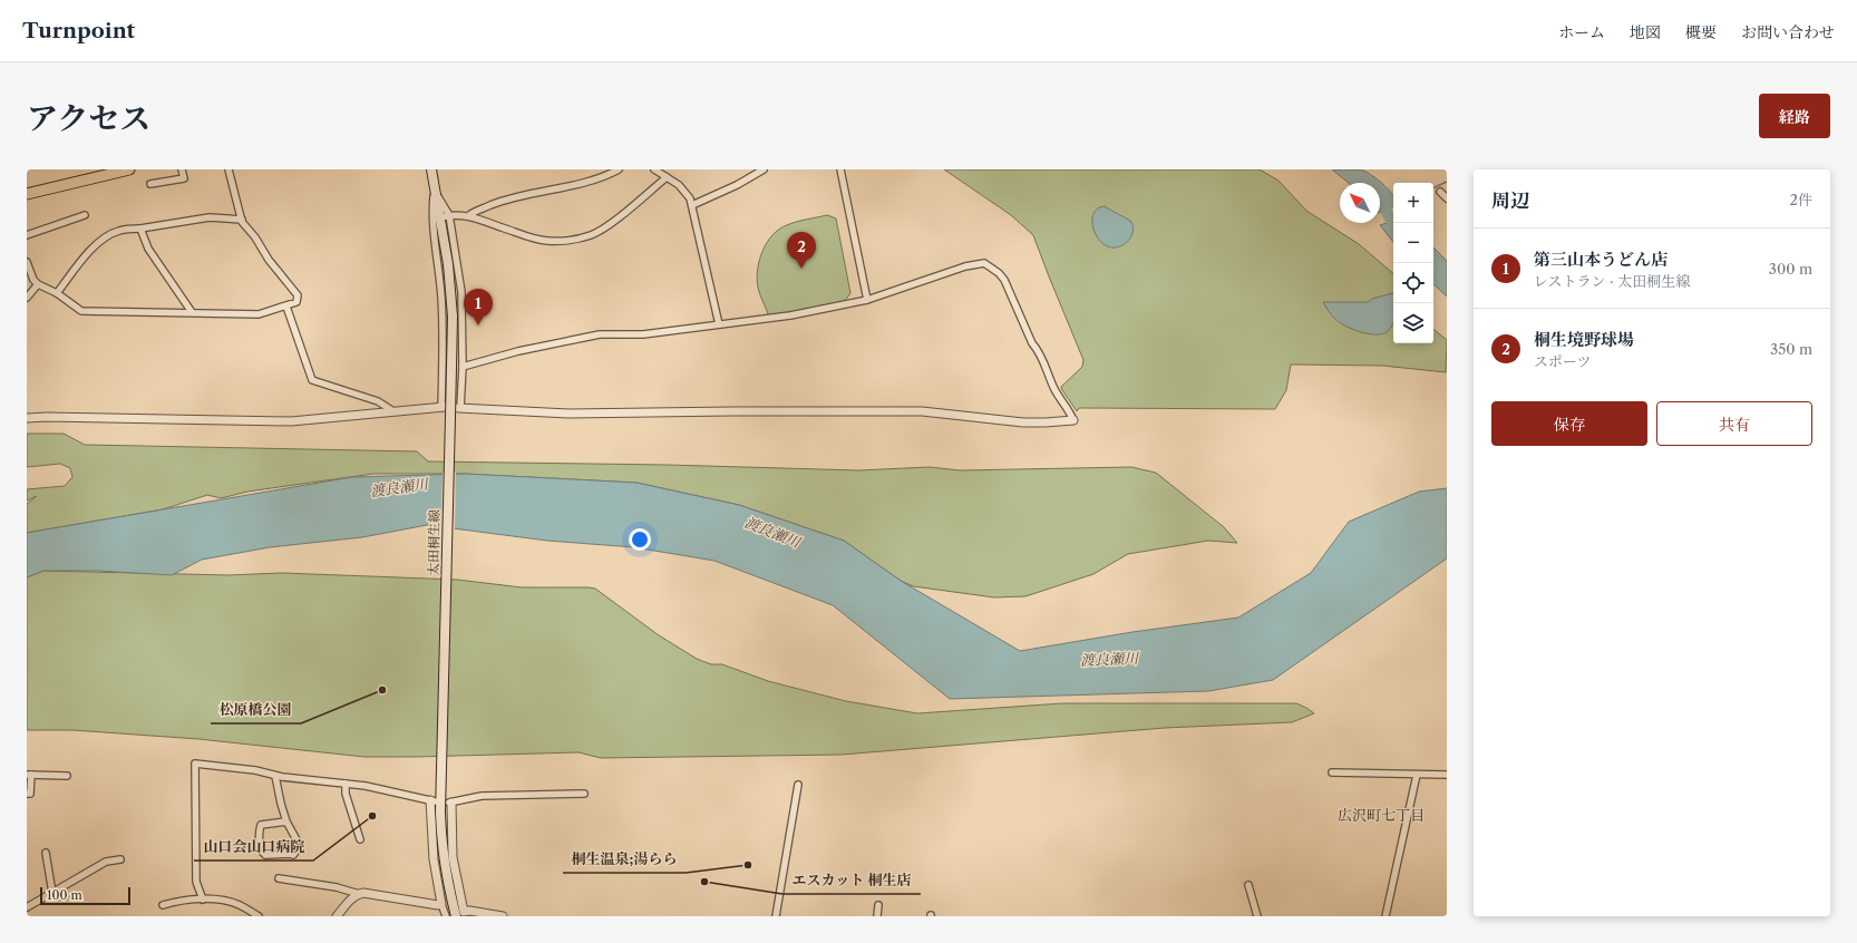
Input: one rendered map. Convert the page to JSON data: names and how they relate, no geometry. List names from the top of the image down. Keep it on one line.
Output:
{"streets":{"main road":["太田桐生線"]},"districts":["広沢町七丁目"],"water":["渡良瀬川"],"places":["松原橋公園","山口会山口病院","桐生温泉;湯らら","エスカット 桐生店"],"scale_bar":"100 m","north":"top left","page":{"header":"Turnpoint","nav":["ホーム","地図","概要","お問い合わせ"],"title":"アクセス","buttons":["経路",["保存","共有"]],"heading":["周辺","2件"],"map_buttons":["+","−"],"list":[{"mark":"1","name":"第三山本うどん店","note":"レストラン · 太田桐生線","value":"300 m"},{"mark":"2","name":"桐生境野球場","note":"スポーツ","value":"350 m"}],"pins":["2","1"],"scale":"100 m"}}
